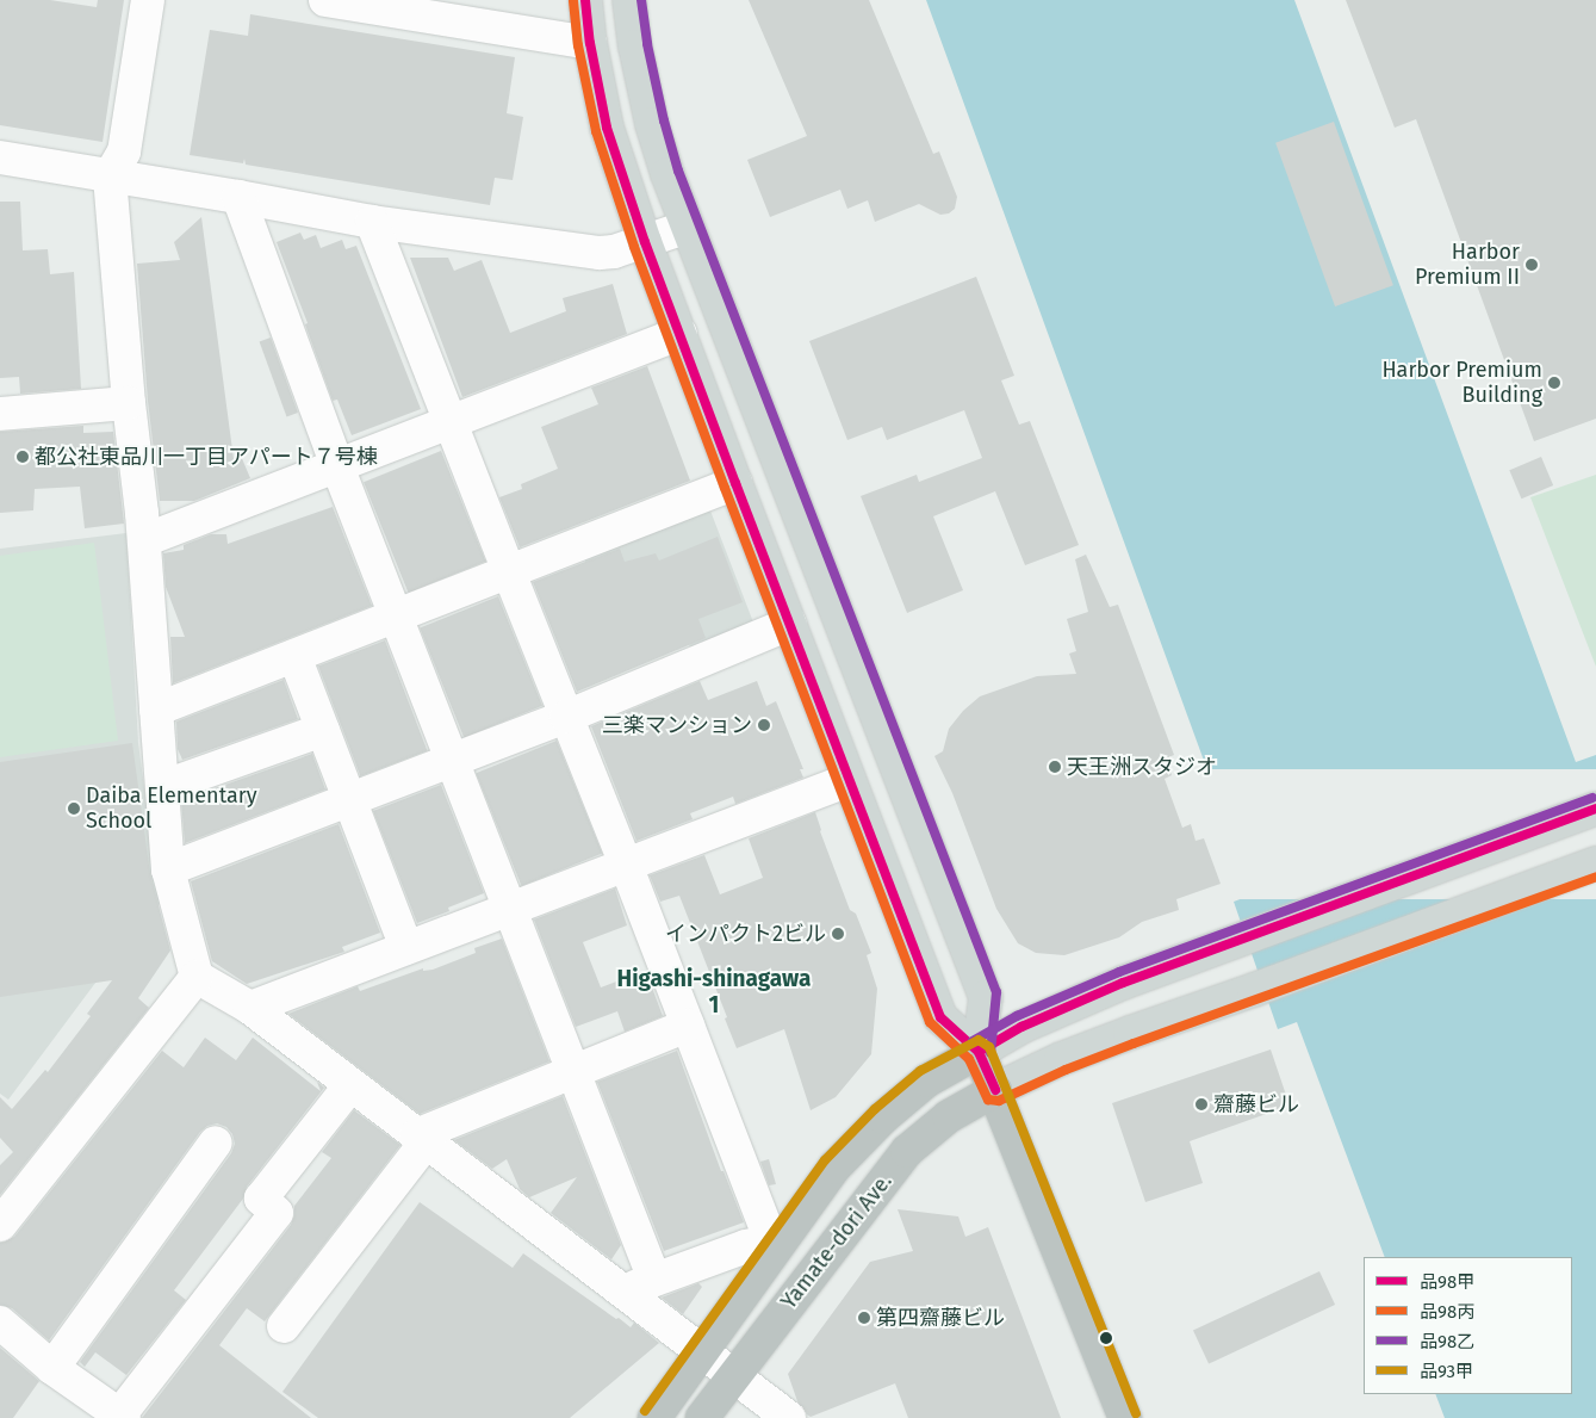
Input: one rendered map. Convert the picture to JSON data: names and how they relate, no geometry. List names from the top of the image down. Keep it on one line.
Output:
{"streets":{"highway":["Yamate-dori Ave."]},"districts":["Higashi-shinagawa 1"],"places":["Harbor Premium II","Harbor Premium Building","都公社東品川一丁目アパート７号棟","三楽マンション","天王洲スタジオ","Daiba Elementary School","インパクト2ビル","齋藤ビル","第四齋藤ビル"],"lines":["transit line 品98甲","transit line 品98乙","transit line 品98丙","transit line 品93甲"],"legend":["品98甲","品98丙","品98乙","品93甲"]}
